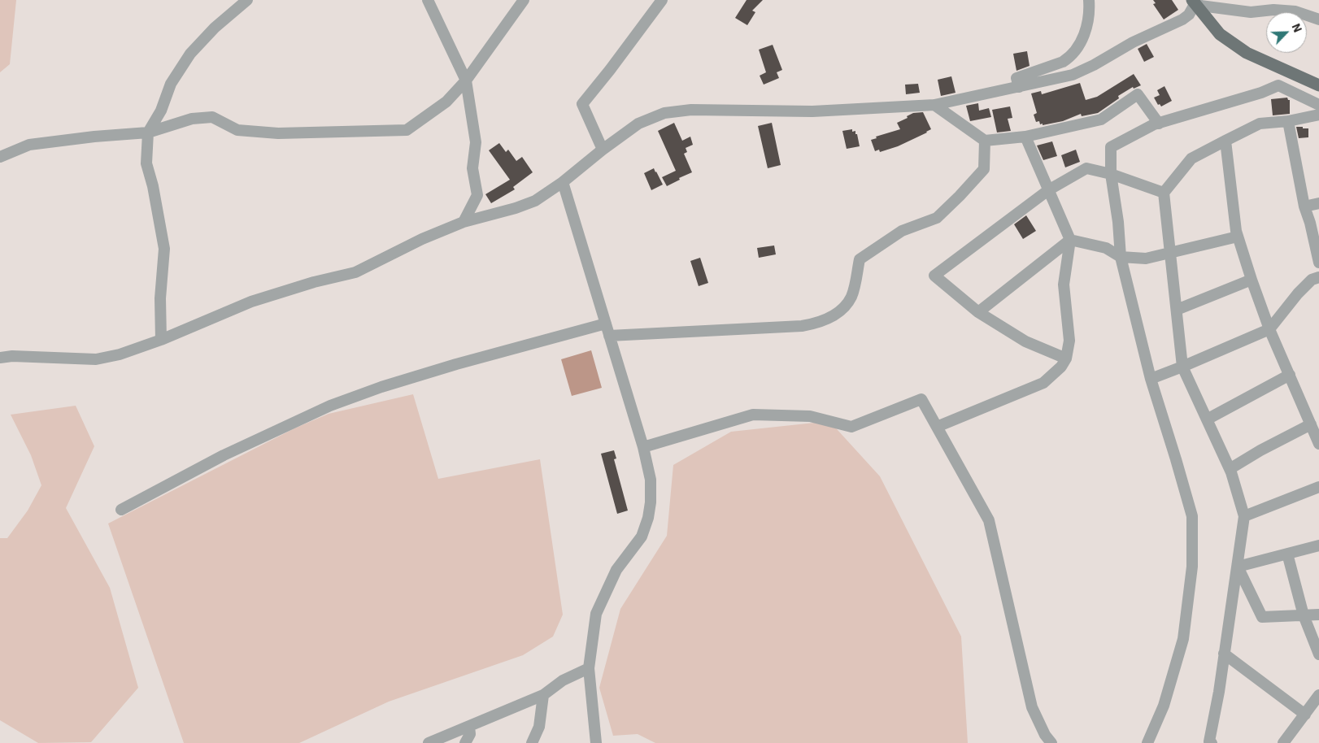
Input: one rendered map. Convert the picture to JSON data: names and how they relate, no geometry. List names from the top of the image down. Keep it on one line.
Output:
{"north":"top right"}
